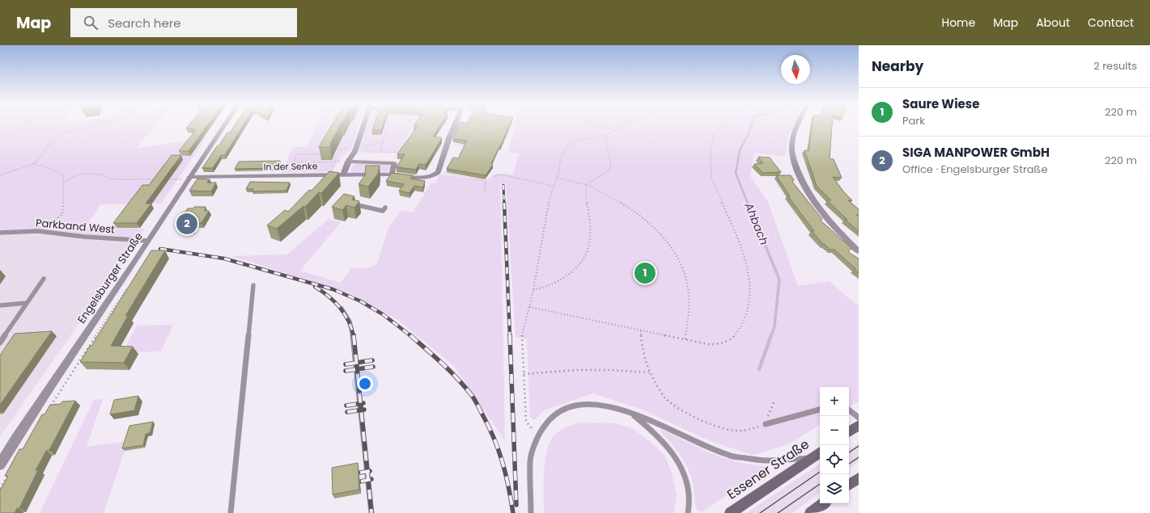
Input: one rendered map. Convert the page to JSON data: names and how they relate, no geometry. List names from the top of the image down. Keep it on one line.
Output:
{"streets":{"main road":["Essener Straße"],"street":["In der Senke","Engelsburger Straße"],"lane":["Parkband West"]},"crossings":[["In der Senke","Engelsburger Straße"],["Parkband West","Engelsburger Straße"]],"water":["Ahbach"],"north":"bottom","page":{"header":"Map","search":"Search here","nav":["Home","Map","About","Contact"],"heading":["Nearby","2 results"],"list":[{"mark":"1","name":"Saure Wiese","note":"Park","value":"220 m"},{"mark":"2","name":"SIGA MANPOWER GmbH","note":"Office · Engelsburger Straße","value":"220 m"}],"pins":["2","1"],"map_buttons":["+","−"]}}
